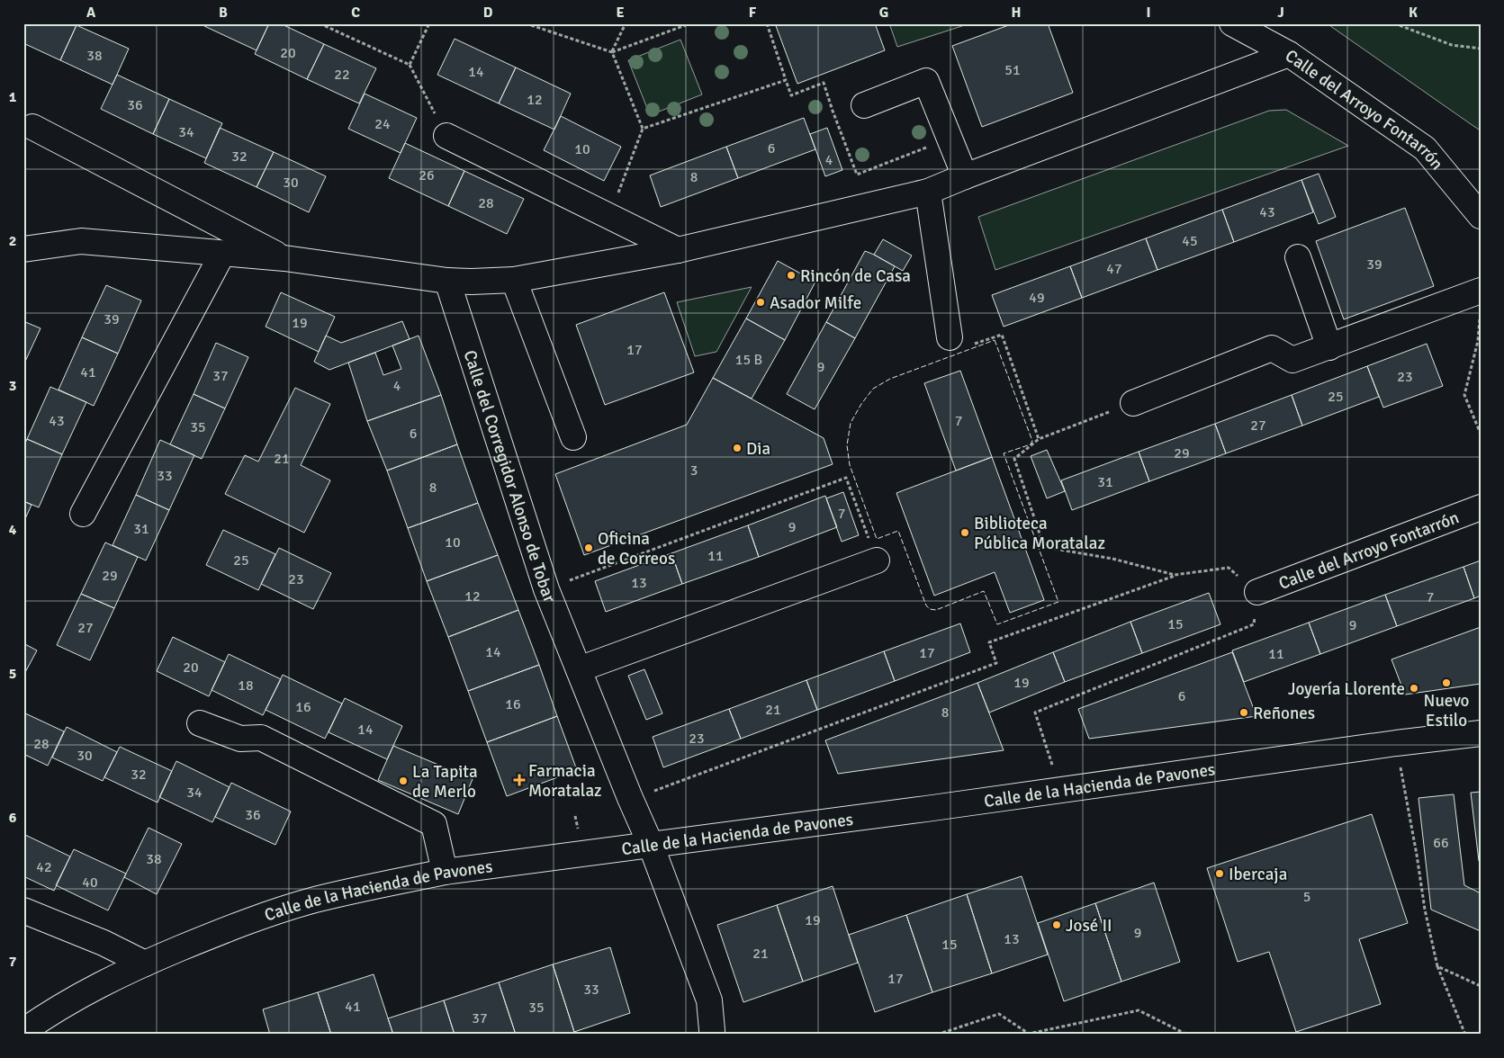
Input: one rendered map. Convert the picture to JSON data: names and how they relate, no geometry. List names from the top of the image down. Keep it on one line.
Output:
{"streets":{"street":["Calle del Arroyo Fontarrón","Calle del Corregidor Alonso de Tobar","Calle de la Hacienda de Pavones"]},"crossings":[["Calle del Corregidor Alonso de Tobar","Calle de la Hacienda de Pavones"]],"places":{"other":["Rincón de Casa","Asador Milfe","Dia","Biblioteca Pública Moratalaz","Oficina de Correos","Nuevo Estilo","Joyería Llorente","Reñones","La Tapita de Merlo","Ibercaja","José II"],"health":["Farmacia Moratalaz"]},"house_numbers":["20","38","51","14","22","12","36","24","34","6","10","32","4","26","8","30","28","43","45","39","47","49","39","19","17","15 B","9","41","37","23","4","25","43","7","27","35","6","29","21","3","33","31","8","7","9","31","10","11","25","29","23","13","12","7","15","9","27","14","17","11","20","19","18","6","16","16","21","8","14","23","28","30","32","34","36","66","38","42","40","5","19","9","13","15","21","17","33","41","35","37"],"grid":{"columns":["A","B","C","D","E","F","G","H","I","J","K"],"rows":["1","2","3","4","5","6","7"]}}
